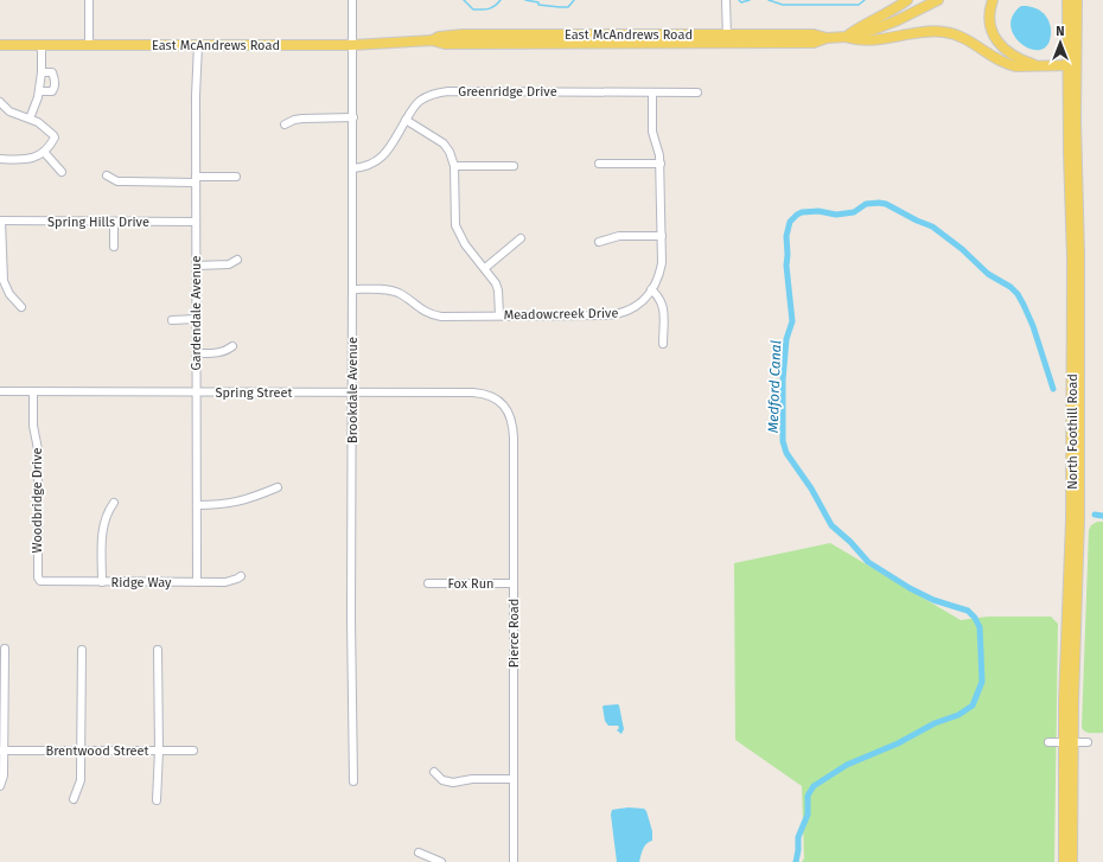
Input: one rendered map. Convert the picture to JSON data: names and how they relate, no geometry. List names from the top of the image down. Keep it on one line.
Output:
{"streets":{"main road":["East McAndrews Road","North Foothill Road"],"street":["Greenridge Drive","Spring Hills Drive","Gardendale Avenue","Meadowcreek Drive","Brookdale Avenue","Spring Street","Woodbridge Drive","Ridge Way","Fox Run","Pierce Road","Brentwood Street"]},"crossings":[["East McAndrews Road","Gardendale Avenue"],["East McAndrews Road","Brookdale Avenue"],["Greenridge Drive","Meadowcreek Drive"],["Greenridge Drive","Brookdale Avenue"],["Spring Hills Drive","Gardendale Avenue"],["Gardendale Avenue","Spring Street"],["Gardendale Avenue","Ridge Way"],["Meadowcreek Drive","Brookdale Avenue"],["Brookdale Avenue","Spring Street"],["Spring Street","Woodbridge Drive"],["Spring Street","Pierce Road"],["Woodbridge Drive","Ridge Way"],["Fox Run","Pierce Road"]],"water":["Medford Canal"],"north":"top"}
